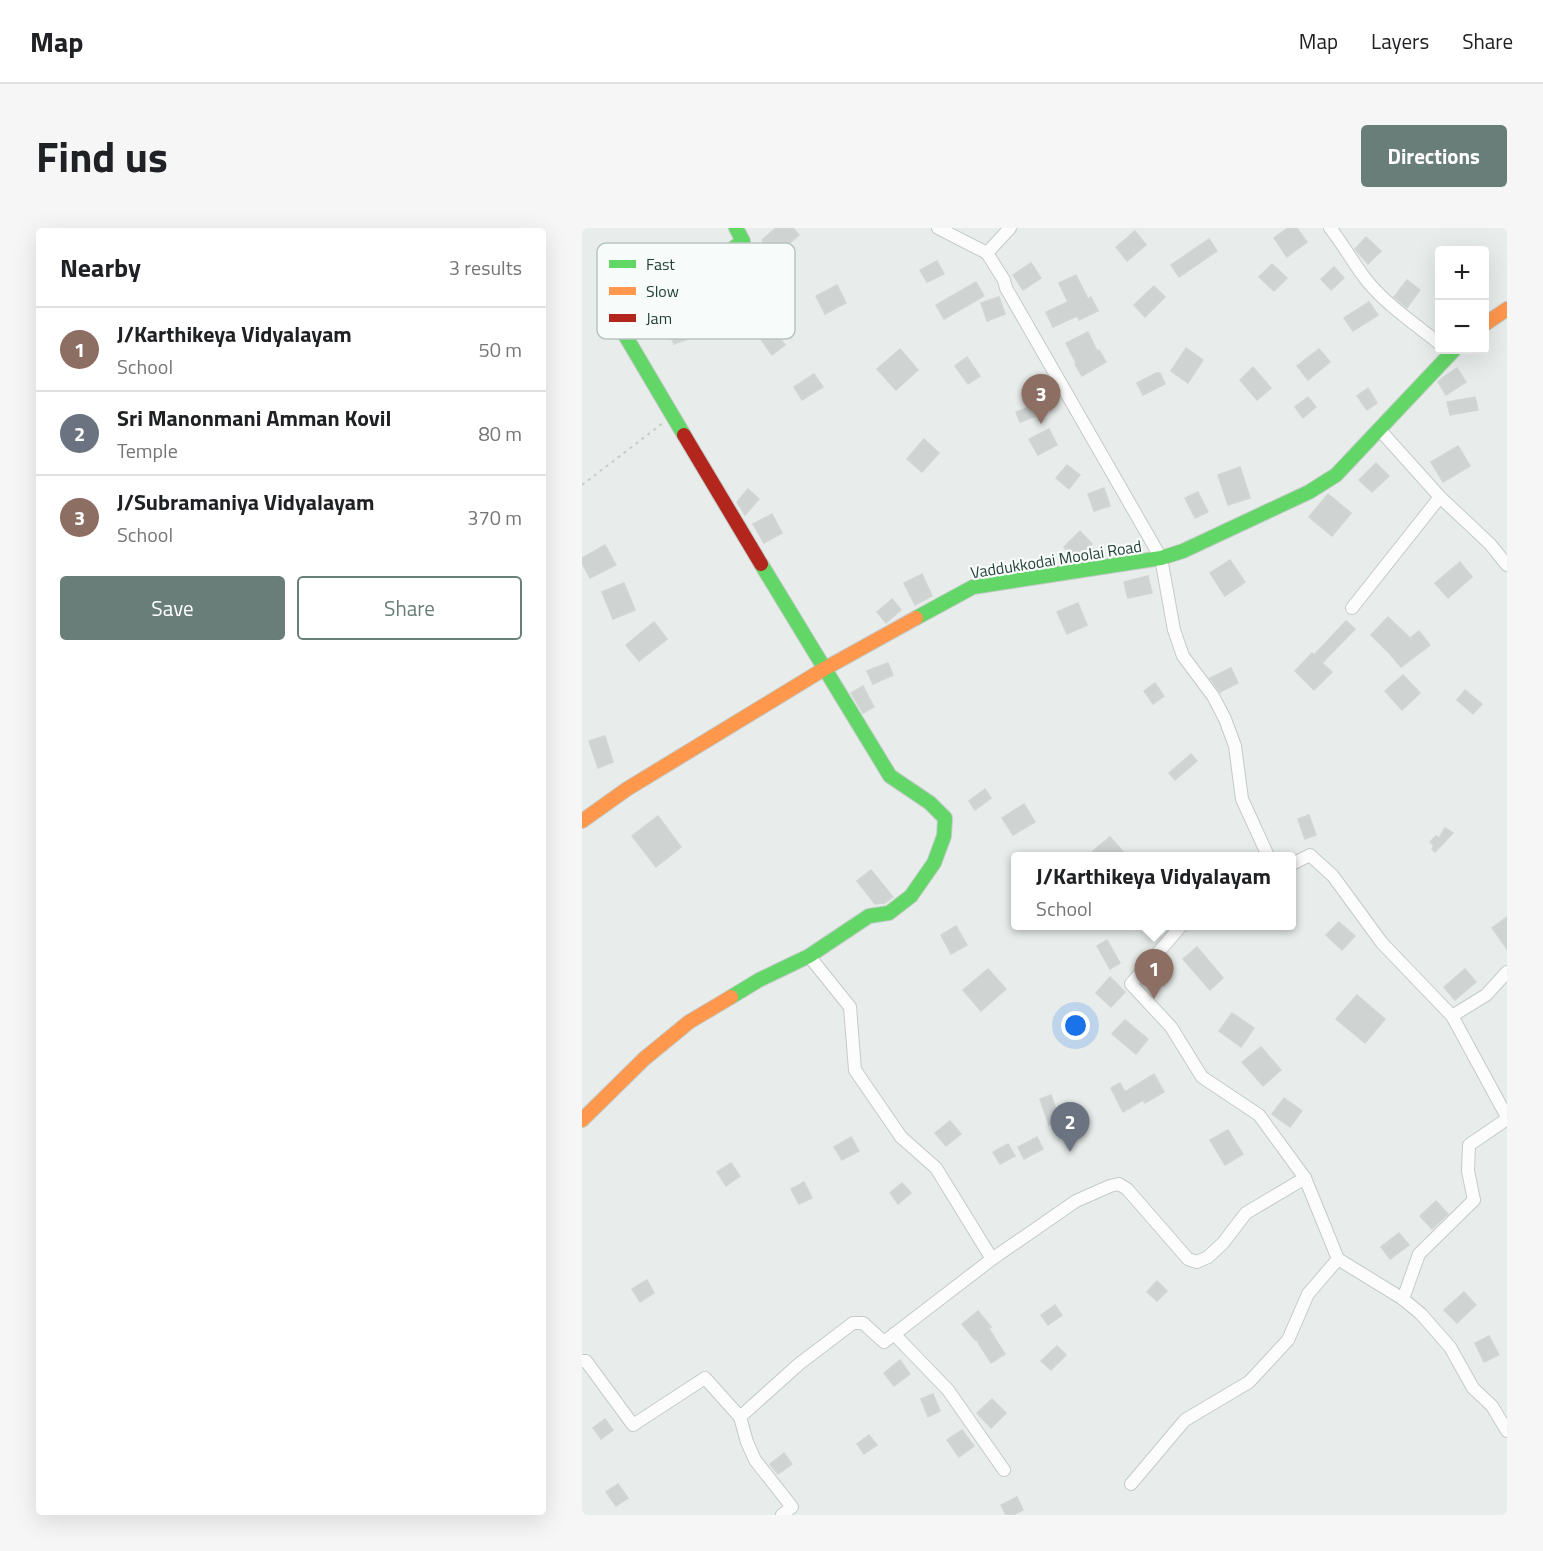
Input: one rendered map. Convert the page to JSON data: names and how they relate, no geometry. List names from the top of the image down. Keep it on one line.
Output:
{"streets":{"street":["Vaddukkodai Moolai Road"]},"legend":["Fast","Slow","Jam"],"page":{"header":"Map","nav":["Map","Layers","Share"],"title":"Find us","buttons":["Directions",["Save","Share"]],"heading":["Nearby","3 results"],"map_buttons":["+","−"],"list":[{"mark":"1","name":"J/Karthikeya Vidyalayam","note":"School","value":"50 m"},{"mark":"2","name":"Sri Manonmani Amman Kovil","note":"Temple","value":"80 m"},{"mark":"3","name":"J/Subramaniya Vidyalayam","note":"School","value":"370 m"}],"pins":["3","1","2"],"popup":["J/Karthikeya Vidyalayam","School"]}}
